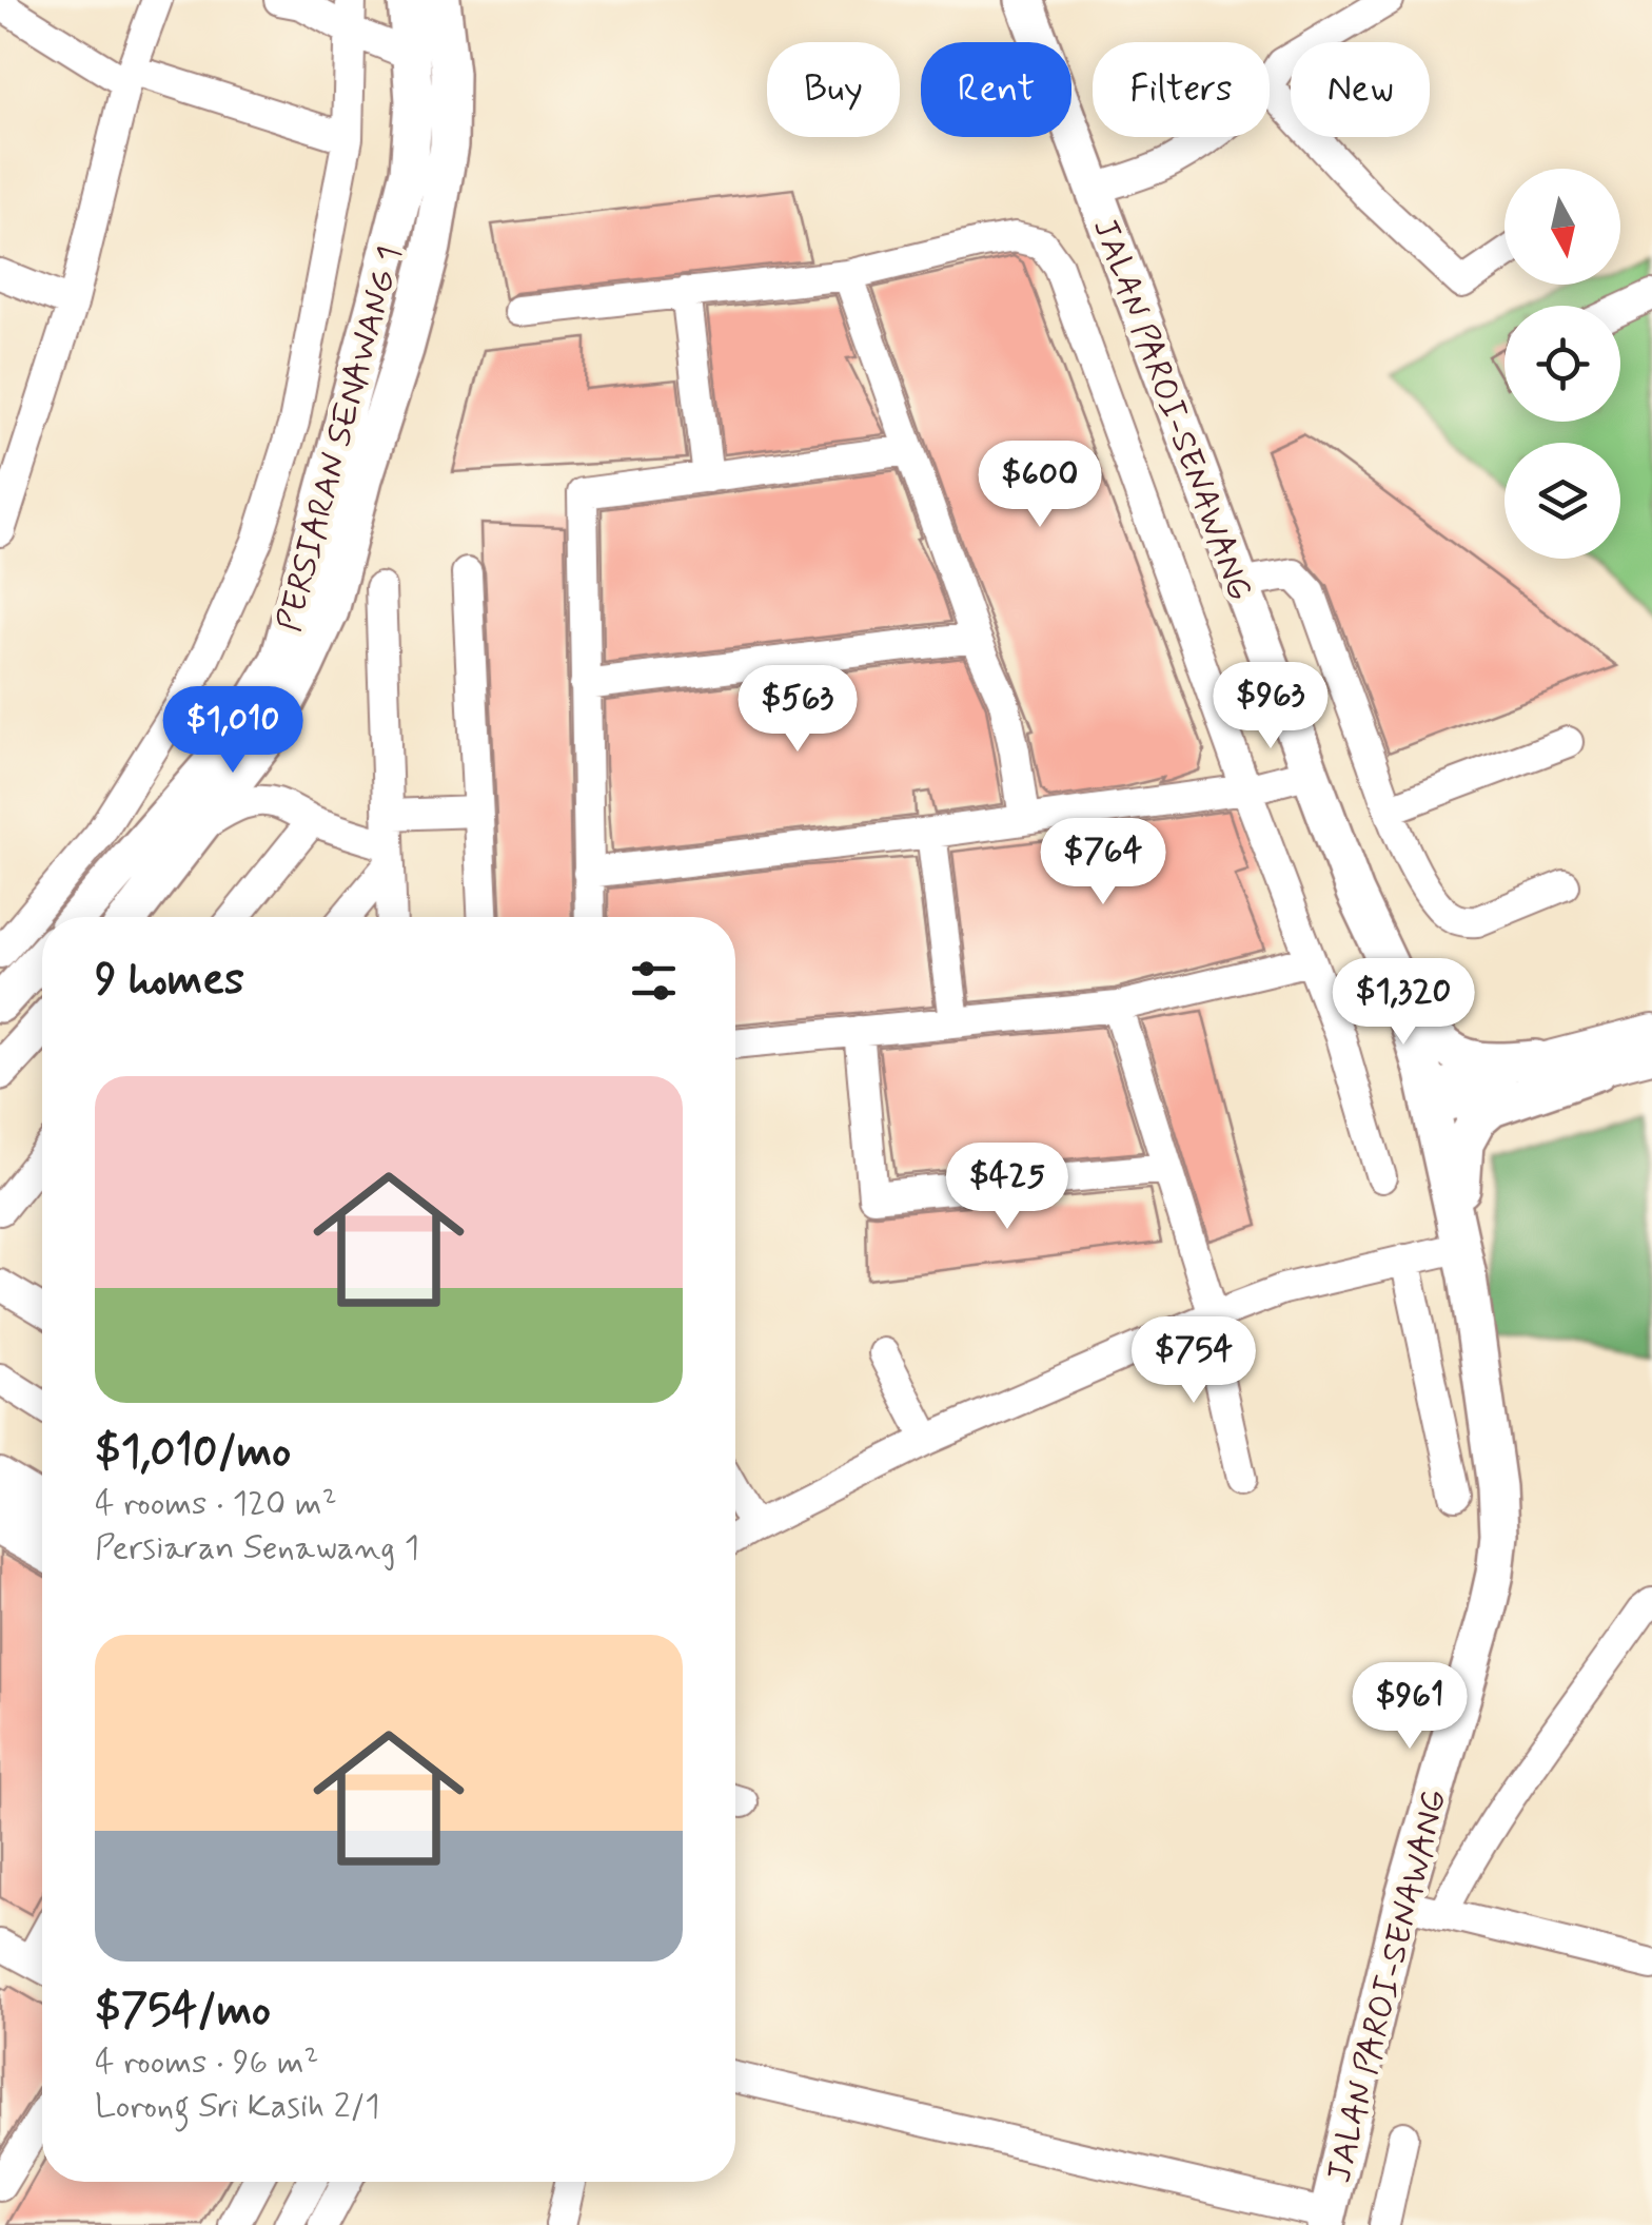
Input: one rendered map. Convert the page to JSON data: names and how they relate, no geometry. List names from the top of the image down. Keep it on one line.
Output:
{"streets":{"main road":["JALAN PAROI-SENAWANG","PERSIARAN SENAWANG 1"]},"north":"bottom","page":{"chip":["Buy","Rent","Filters","New"],"price":["$600","$963","$563","$1,010","$764","$1,320","$425","$754","$961"],"heading":"9 homes","list":[{"name":"$1,010/mo","note":"4 rooms · 120 m² · Persiaran Senawang 1"},{"name":"$754/mo","note":"4 rooms · 96 m² · Lorong Sri Kasih 2/1"}]}}
